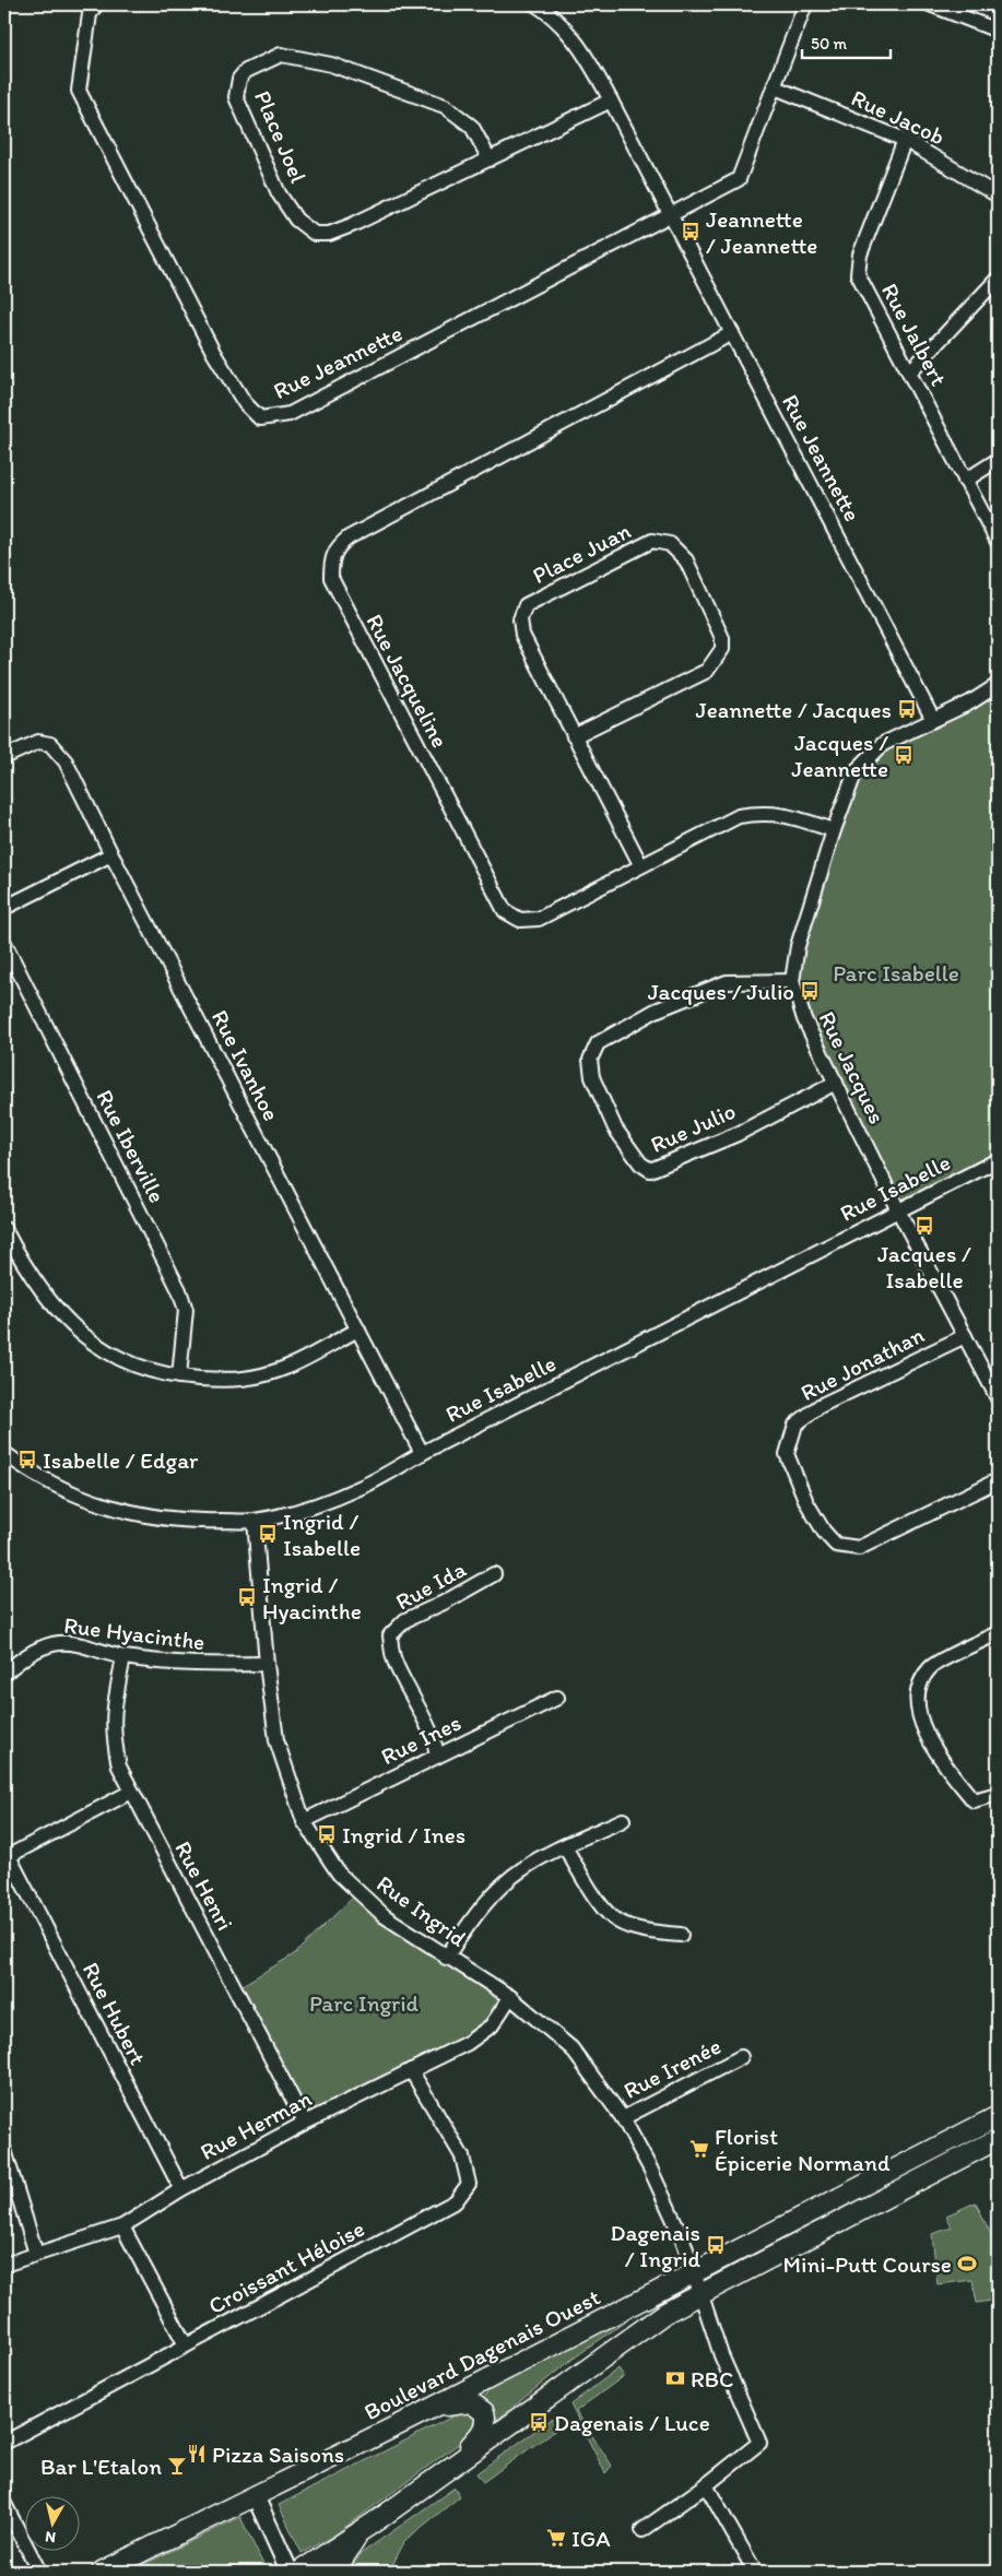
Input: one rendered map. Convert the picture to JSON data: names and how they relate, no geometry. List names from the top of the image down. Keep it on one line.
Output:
{"streets":{"main road":["Boulevard Dagenais Ouest"],"street":["Rue Jacob","Place Joel","Rue Jalbert","Rue Jeannette","Place Juan","Rue Jacqueline","Rue Ivanhoe","Rue Jacques","Rue Julio","Rue Iberville","Rue Isabelle","Rue Jonathan","Rue Ida","Rue Hyacinthe","Rue Ines","Rue Henri","Rue Ingrid","Rue Hubert","Rue Irenée","Rue Herman","Croissant Héloise"]},"crossings":[["Rue Jacob","Rue Jalbert"],["Rue Jacob","Rue Jeannette"],["Place Joel","Rue Jeannette"],["Rue Jeannette","Rue Jacqueline"],["Rue Jeannette","Rue Jacques"],["Place Juan","Rue Jacqueline"],["Rue Jacqueline","Rue Jacques"],["Rue Ivanhoe","Rue Isabelle"],["Rue Jacques","Rue Julio"],["Rue Jacques","Rue Isabelle"],["Rue Jacques","Rue Jonathan"],["Rue Isabelle","Rue Ingrid"],["Rue Ida","Rue Ines"],["Rue Hyacinthe","Rue Henri"],["Rue Hyacinthe","Rue Ingrid"],["Rue Ines","Rue Ingrid"],["Rue Henri","Rue Herman"],["Rue Ingrid","Rue Irenée"],["Rue Ingrid","Rue Herman"],["Rue Ingrid","Boulevard Dagenais Ouest"],["Rue Hubert","Rue Herman"],["Rue Herman","Croissant Héloise"]],"parks":["Parc Isabelle","Parc Ingrid"],"places":{"bus stop":["Jeannette / Jeannette","Jeannette / Jacques","Jacques / Jeannette","Jacques / Julio","Jacques / Isabelle","Isabelle / Edgar","Ingrid / Isabelle","Ingrid / Hyacinthe","Ingrid / Ines","Dagenais / Ingrid","Dagenais / Luce"],"supermarket":["Florist Épicerie Normand","IGA"],"sports":["Mini-Putt Course"],"bank":["RBC"],"restaurant":["Pizza Saisons"],"bar":["Bar L'Etalon"]},"scale_bar":"50 m","north":"bottom"}
